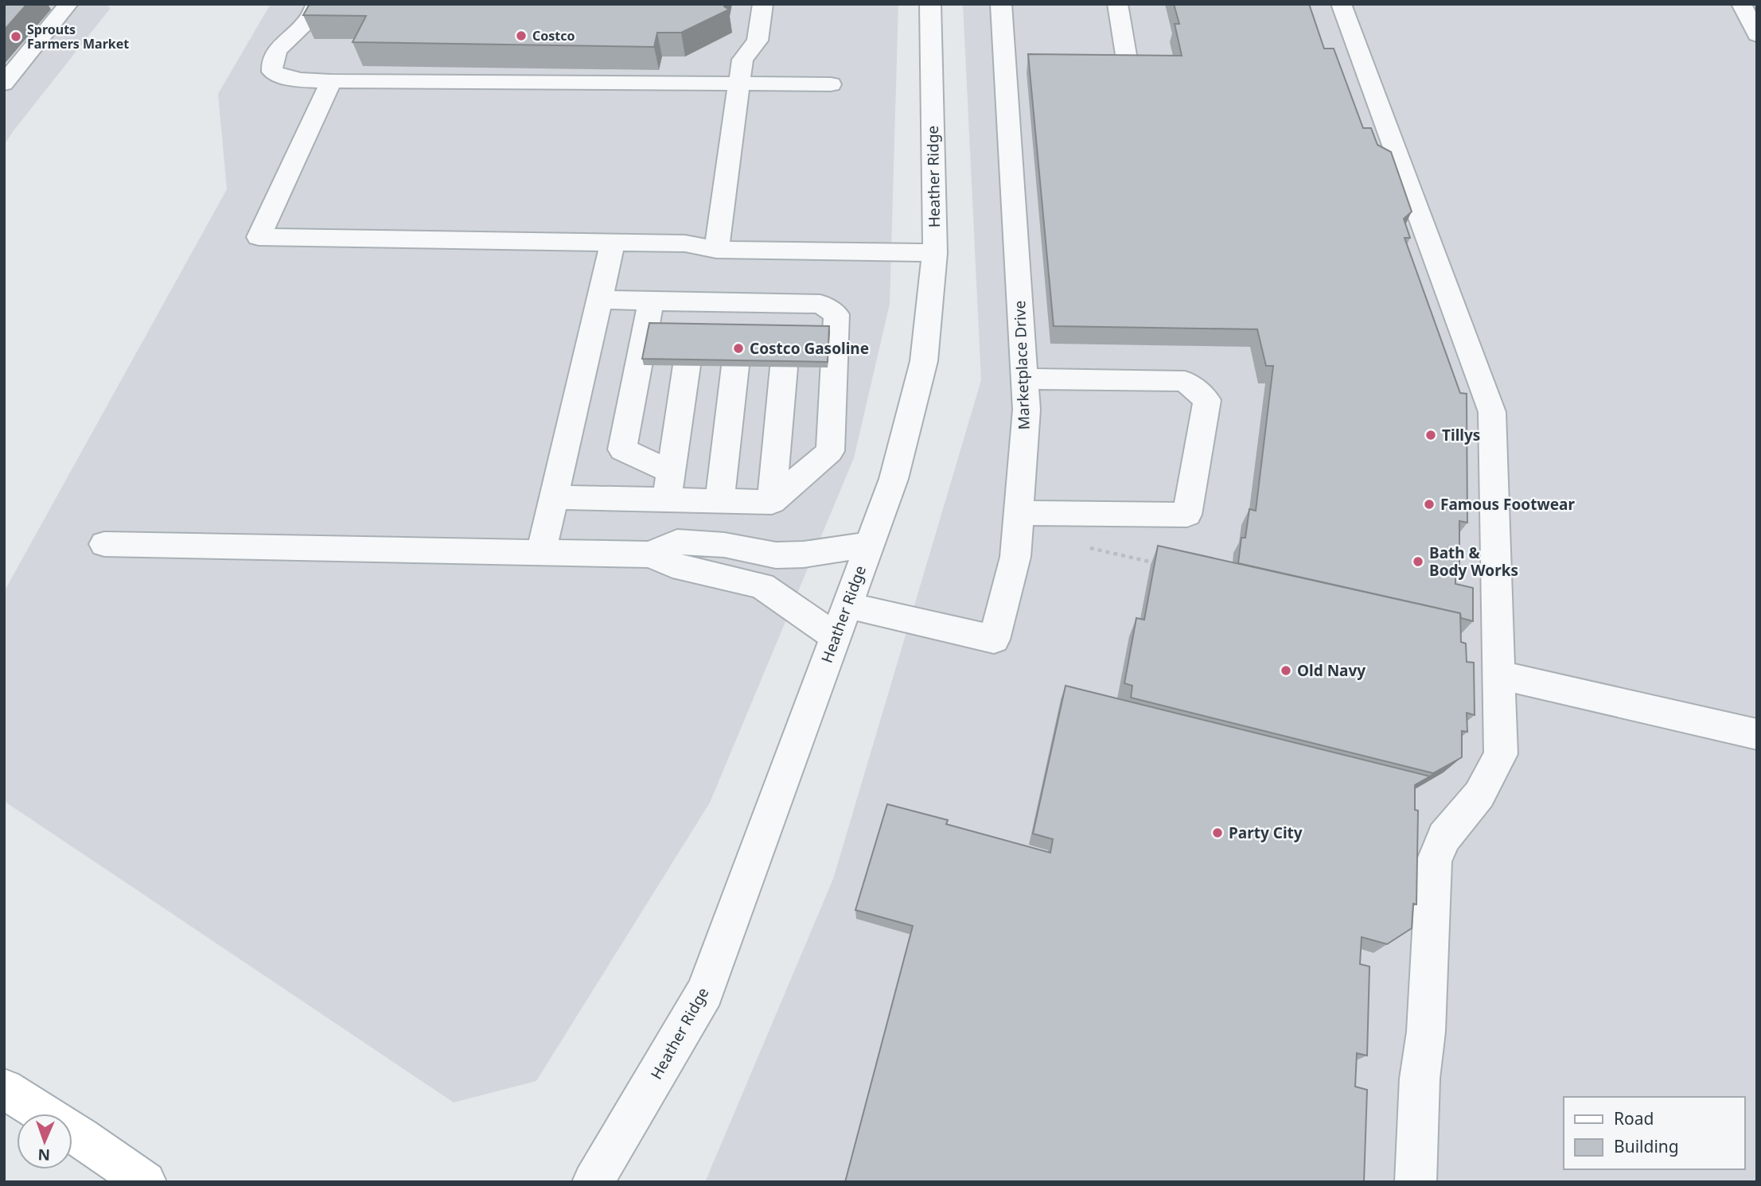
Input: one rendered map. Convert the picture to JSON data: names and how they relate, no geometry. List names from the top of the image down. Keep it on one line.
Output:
{"streets":{"street":["Heather Ridge","Marketplace Drive"]},"crossings":[["Heather Ridge","Marketplace Drive"]],"places":["Costco","Sprouts Farmers Market","Costco Gasoline","Tillys","Famous Footwear","Bath & Body Works","Old Navy","Party City"],"legend":["Road","Building"],"north":"bottom"}
